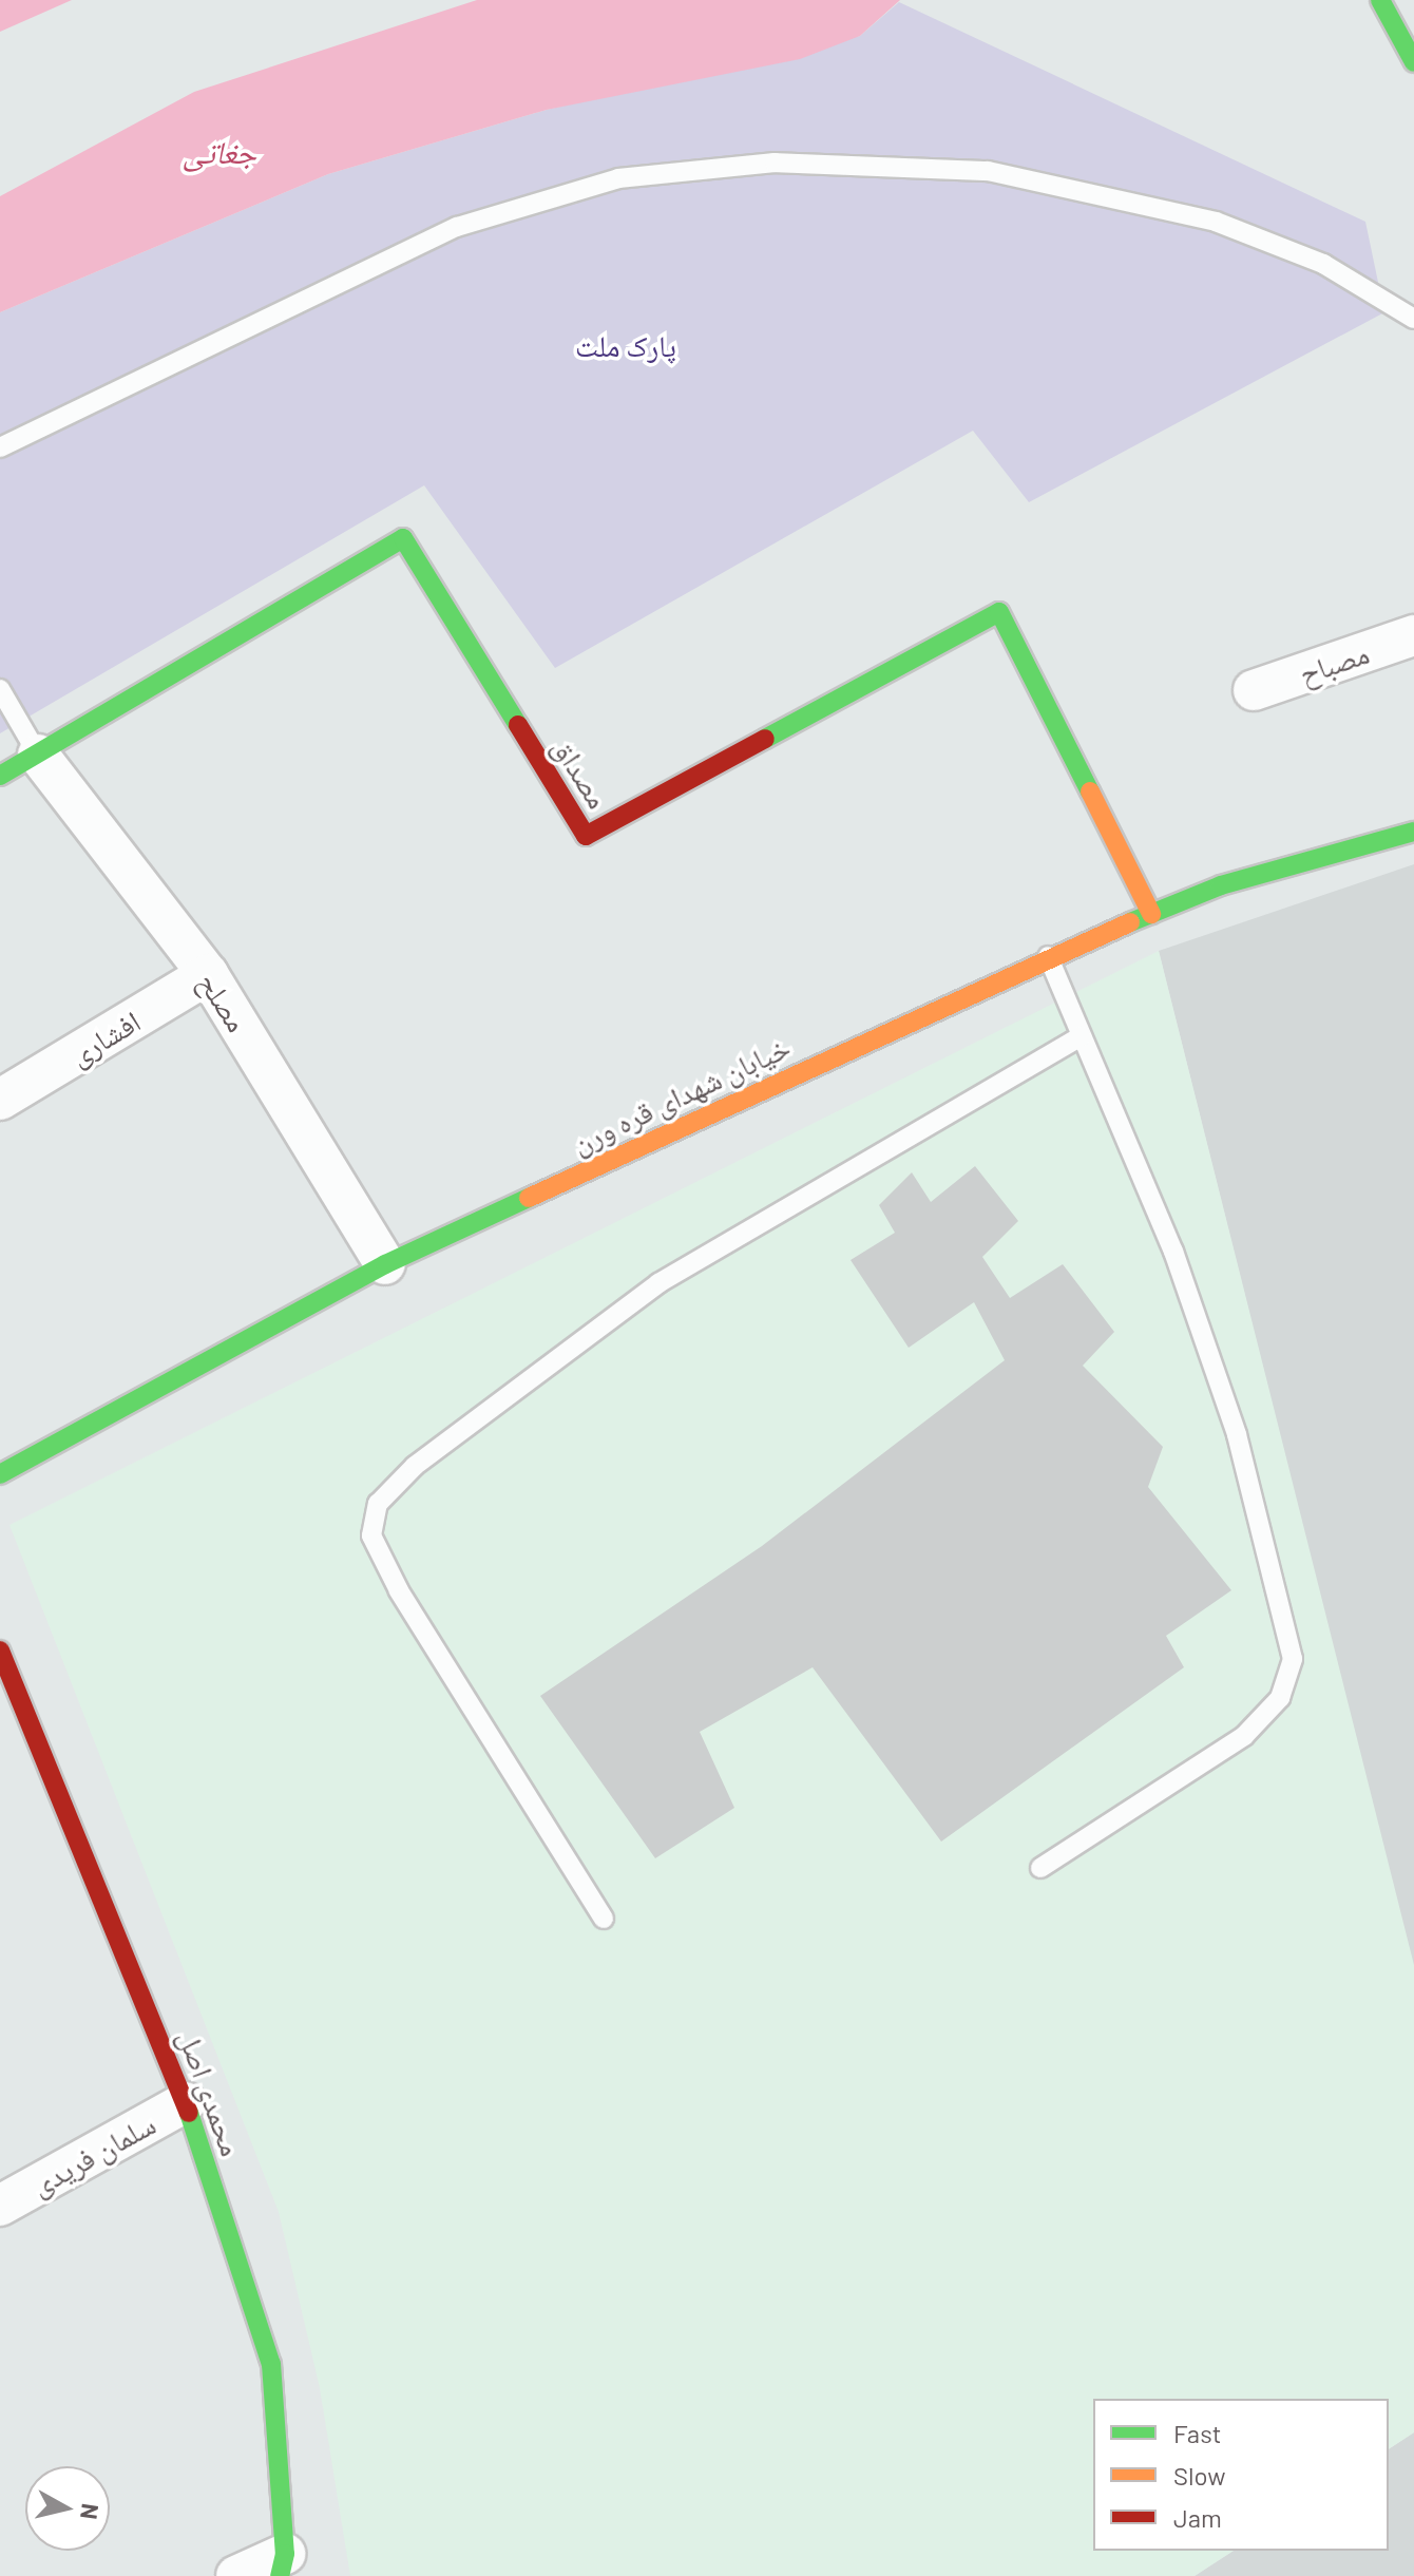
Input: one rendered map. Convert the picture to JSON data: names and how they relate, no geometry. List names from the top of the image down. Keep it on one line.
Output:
{"streets":{"main road":["مصداق","خیابان شهدای قره ورن","محمدی اصل"],"street":["مصباح","مصلح","افشاری","سلمان فریدی"]},"crossings":[["مصداق","مصلح"],["مصداق","خیابان شهدای قره ورن"],["مصلح","افشاری"],["مصلح","خیابان شهدای قره ورن"],["محمدی اصل","سلمان فریدی"]],"water":["جغاتی"],"parks":["پارک ملت"],"legend":["Fast","Slow","Jam"],"north":"right"}
